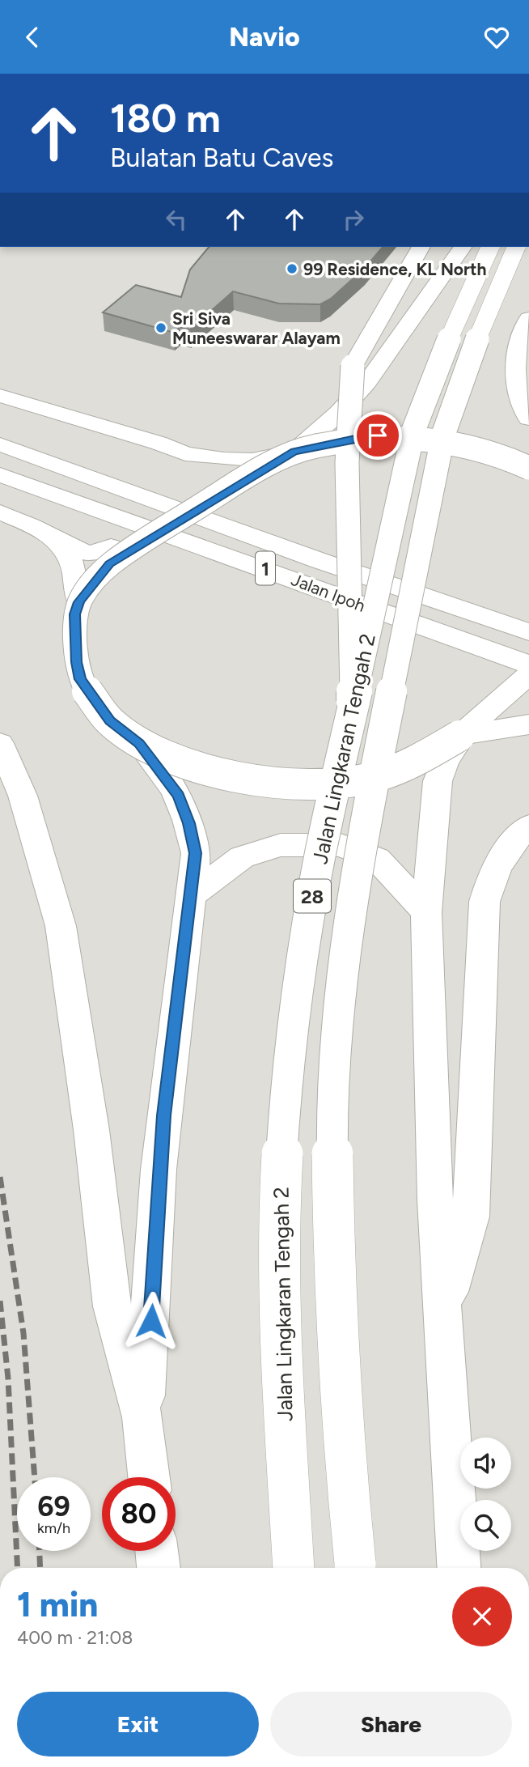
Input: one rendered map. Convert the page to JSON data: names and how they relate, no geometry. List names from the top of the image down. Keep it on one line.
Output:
{"streets":{"main road":["1","Jalan Ipoh","Jalan Lingkaran Tengah 2","28"]},"places":["99 Residence, KL North","Sri Siva Muneeswarar Alayam"],"page":{"header":"Navio","turn":["180 m","Bulatan Batu Caves"],"speed":"69 km/h","limit":"80","heading":["1 min","400 m · 21:08"],"buttons":["Exit","Share"]}}
